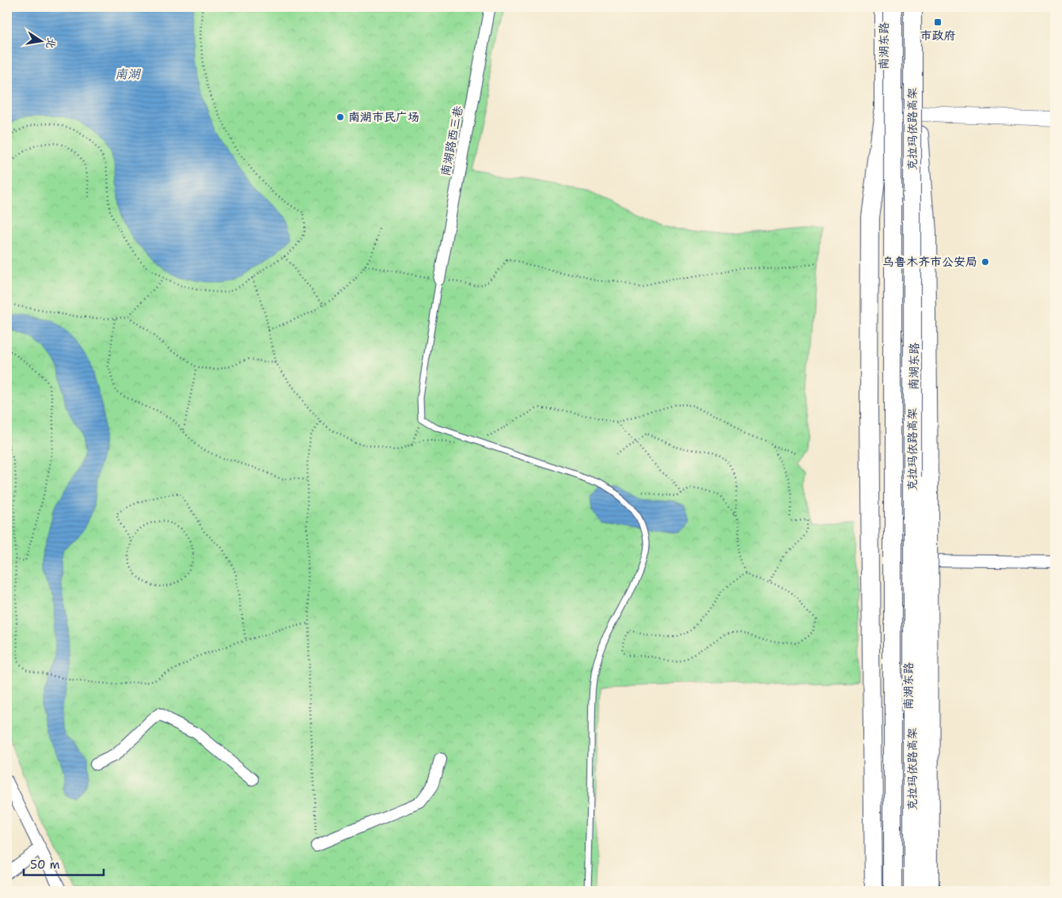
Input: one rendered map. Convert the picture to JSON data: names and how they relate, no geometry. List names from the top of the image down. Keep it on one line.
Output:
{"streets":{"main road":["南湖东路","克拉玛依路高架"],"street":["南湖路西三巷"]},"crossings":[["南湖东路","克拉玛依路高架"]],"water":["南湖"],"places":{"transit":["市政府"],"other":["南湖市民广场","乌鲁木齐市公安局"]},"scale_bar":"50 m","north":"right"}
